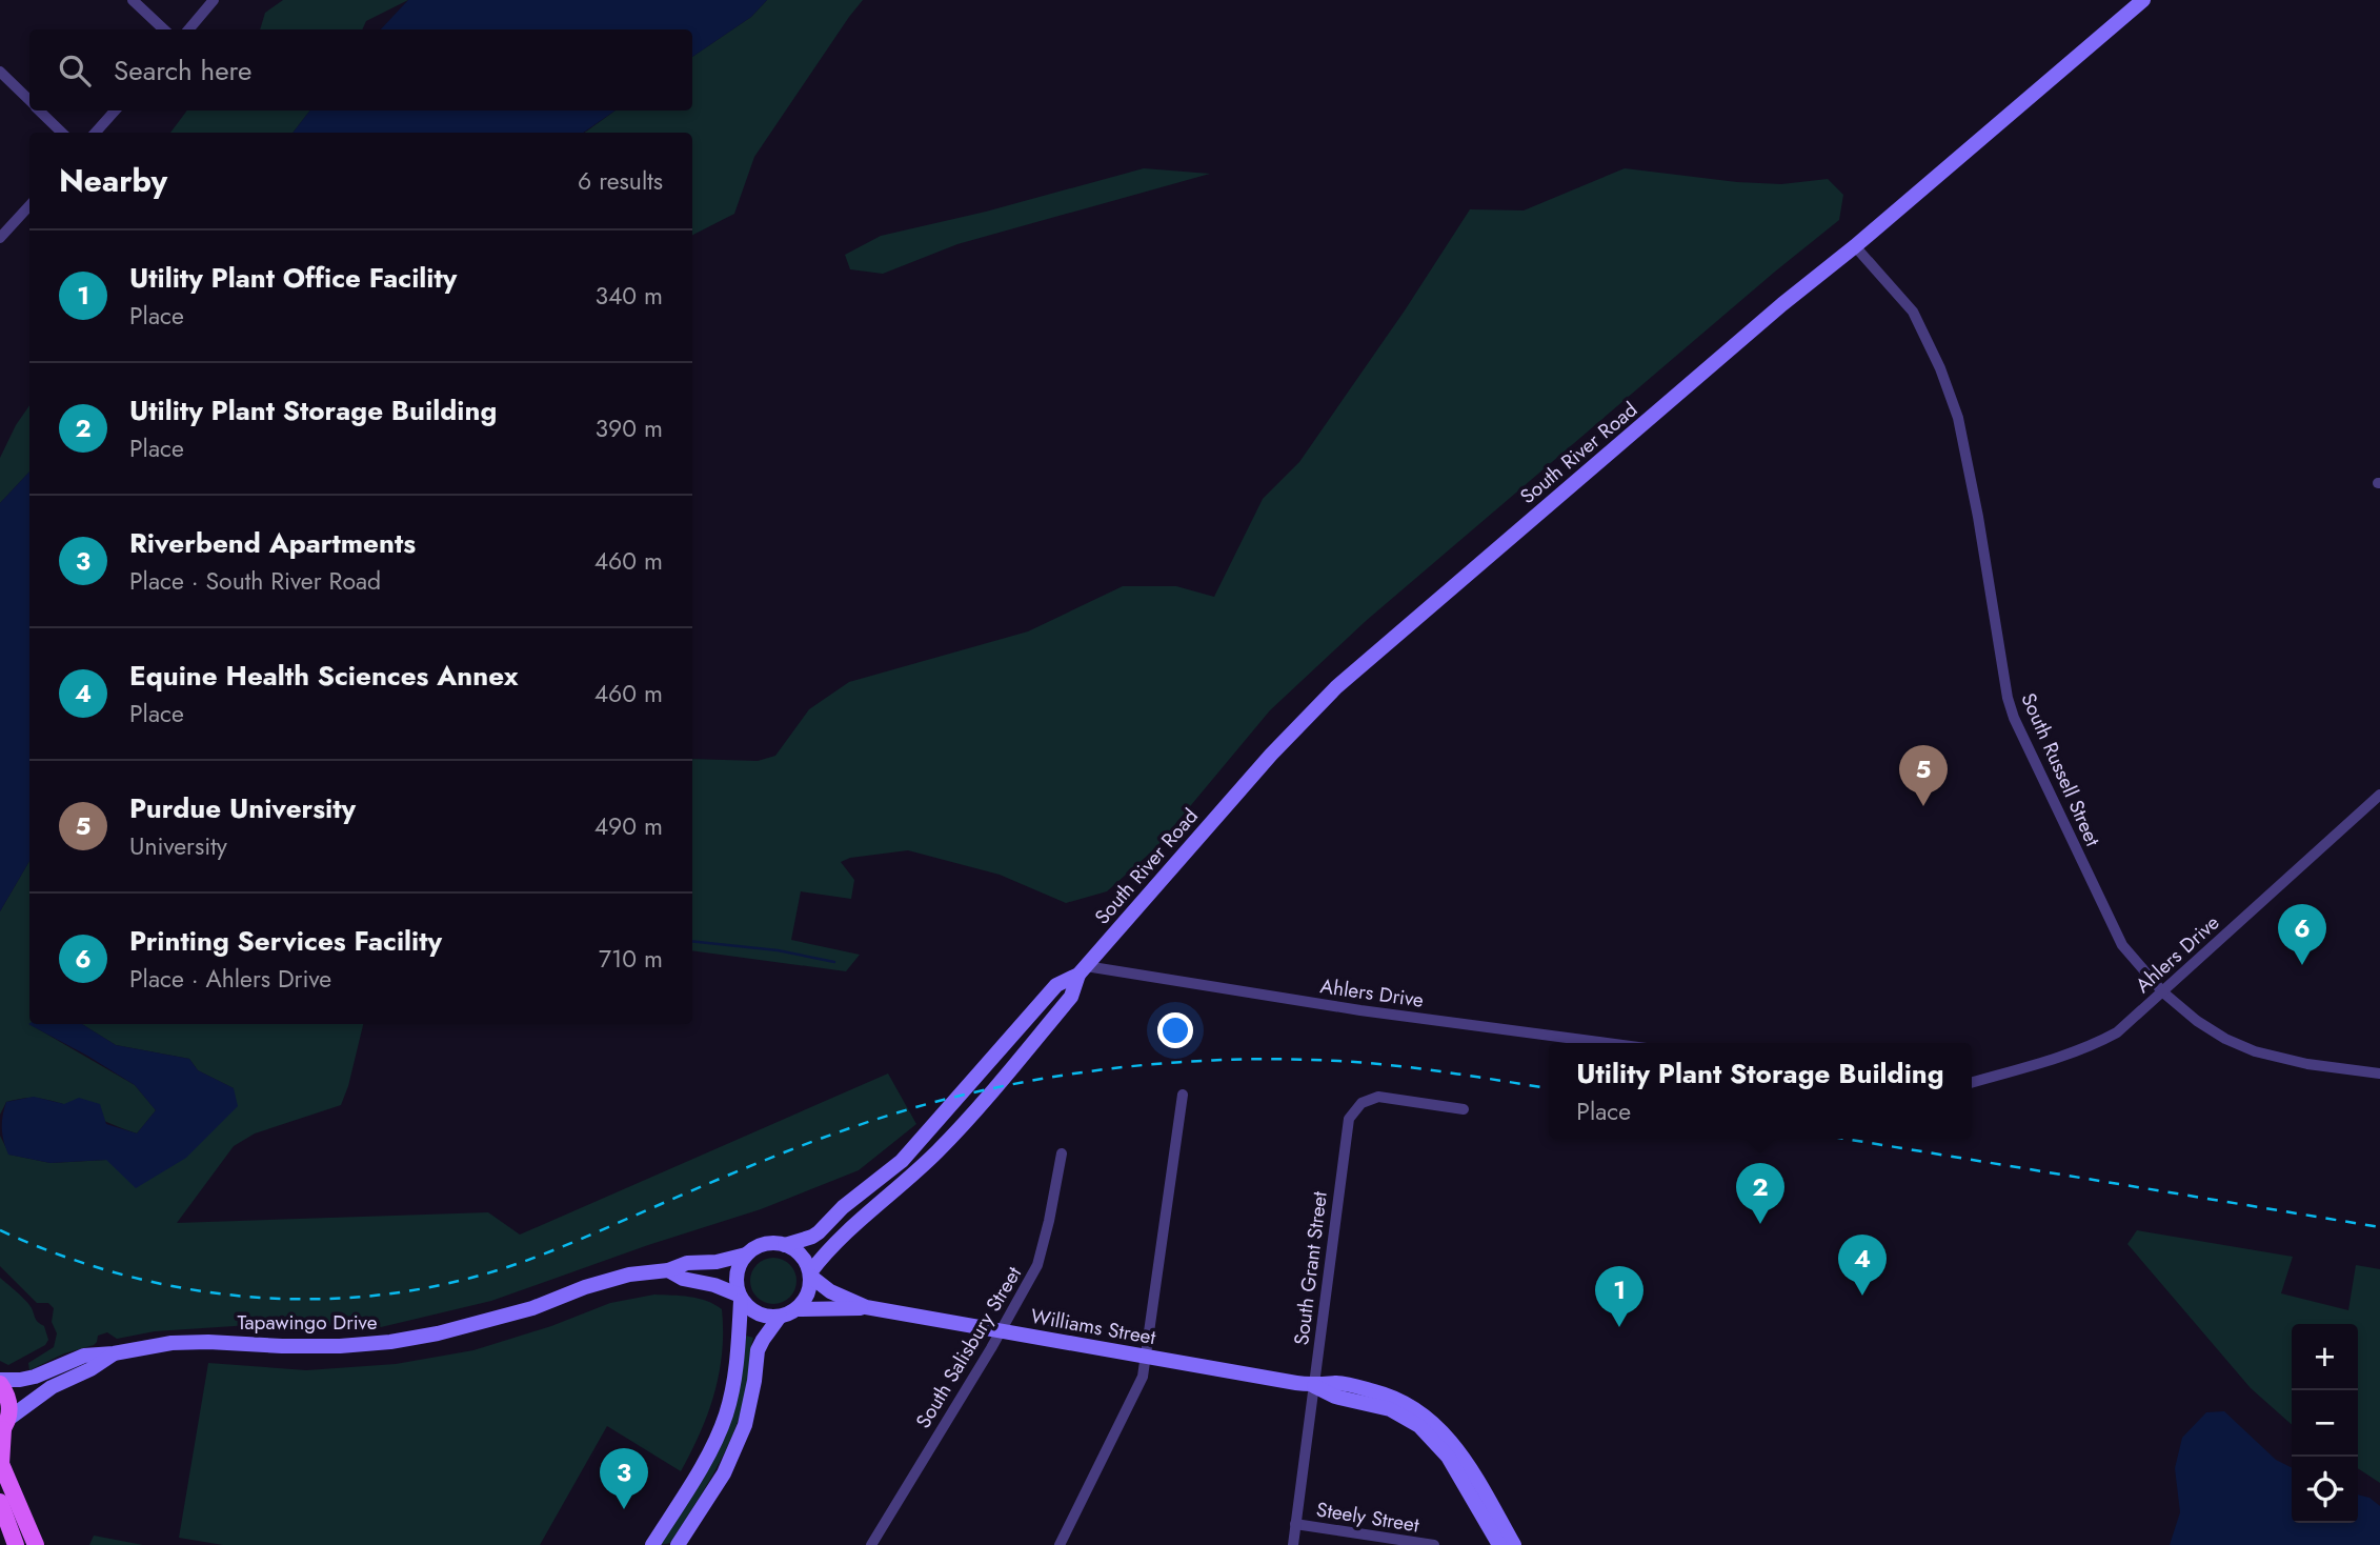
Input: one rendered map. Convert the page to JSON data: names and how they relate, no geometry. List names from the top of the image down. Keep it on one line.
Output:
{"streets":{"main road":["South River Road","Tapawingo Drive","Williams Street"],"street":["South Russell Street","Ahlers Drive","South Grant Street","South Salisbury Street","Steely Street"]},"crossings":[["South River Road","South Russell Street"],["South River Road","Ahlers Drive"],["South River Road","Tapawingo Drive"],["South River Road","Williams Street"],["South Russell Street","Ahlers Drive"],["South Grant Street","Williams Street"],["South Grant Street","Steely Street"],["Tapawingo Drive","Williams Street"],["Williams Street","South Salisbury Street"]],"page":{"search":"Search here","heading":["Nearby","6 results"],"list":[{"mark":"1","name":"Utility Plant Office Facility","note":"Place","value":"340 m"},{"mark":"2","name":"Utility Plant Storage Building","note":"Place","value":"390 m"},{"mark":"3","name":"Riverbend Apartments","note":"Place · South River Road","value":"460 m"},{"mark":"4","name":"Equine Health Sciences Annex","note":"Place","value":"460 m"},{"mark":"5","name":"Purdue University","note":"University","value":"490 m"},{"mark":"6","name":"Printing Services Facility","note":"Place · Ahlers Drive","value":"710 m"}],"pins":["5","6","2","4","1","3"],"popup":["Utility Plant Storage Building","Place"],"map_buttons":["+","−"]}}
